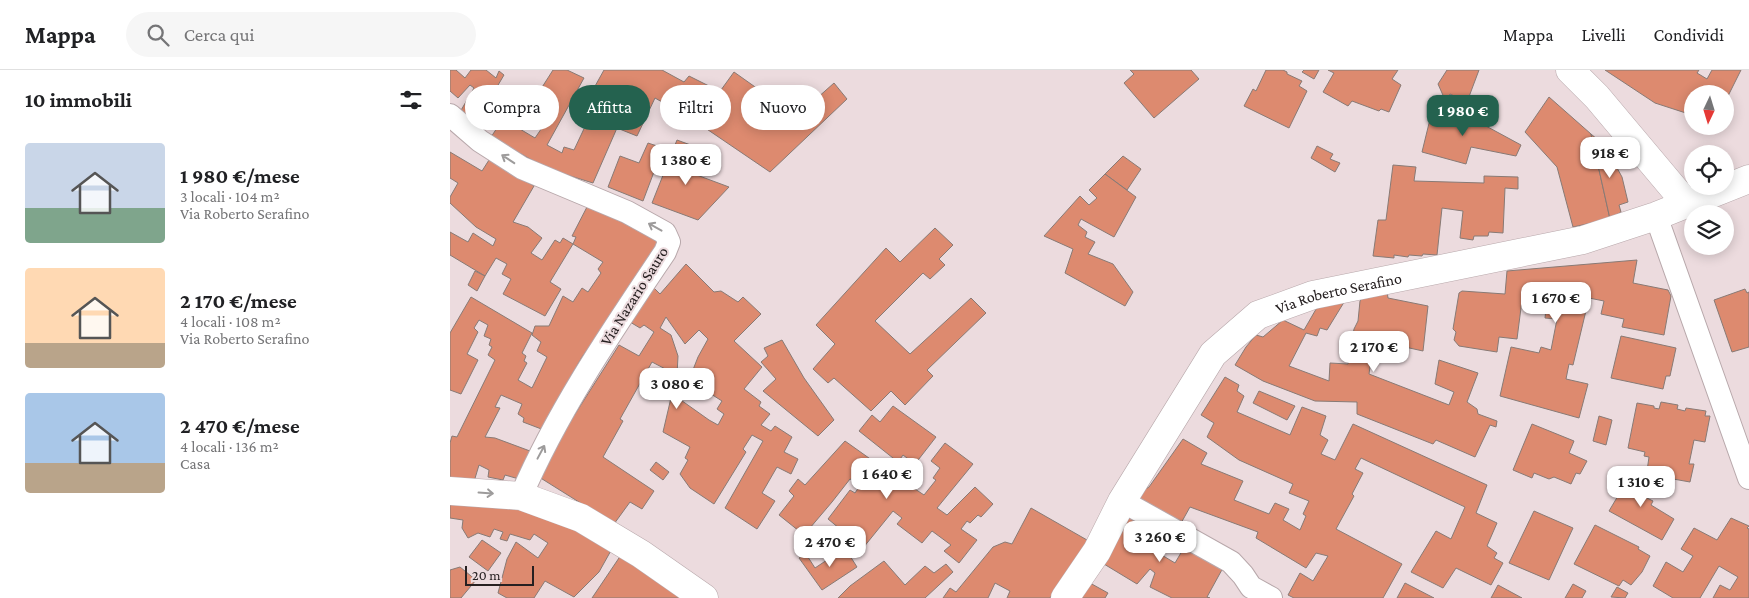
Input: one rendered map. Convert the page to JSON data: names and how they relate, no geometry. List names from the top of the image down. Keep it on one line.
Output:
{"streets":{"main road":["Via Roberto Serafino"],"street":["Via Nazario Sauro"]},"scale_bar":"20 m","north":"bottom","page":{"header":"Mappa","search":"Cerca qui","nav":["Mappa","Livelli","Condividi"],"heading":"10 immobili","chip":["Compra","Affitta","Filtri","Nuovo"],"price":["1 980 €","918 €","1 380 €","1 670 €","2 170 €","3 080 €","1 640 €","1 310 €","3 260 €","2 470 €"],"list":[{"name":"1 980 €/mese","note":"3 locali · 104 m² · Via Roberto Serafino"},{"name":"2 170 €/mese","note":"4 locali · 108 m² · Via Roberto Serafino"},{"name":"2 470 €/mese","note":"4 locali · 136 m² · Casa"}],"scale":"20 m"}}
